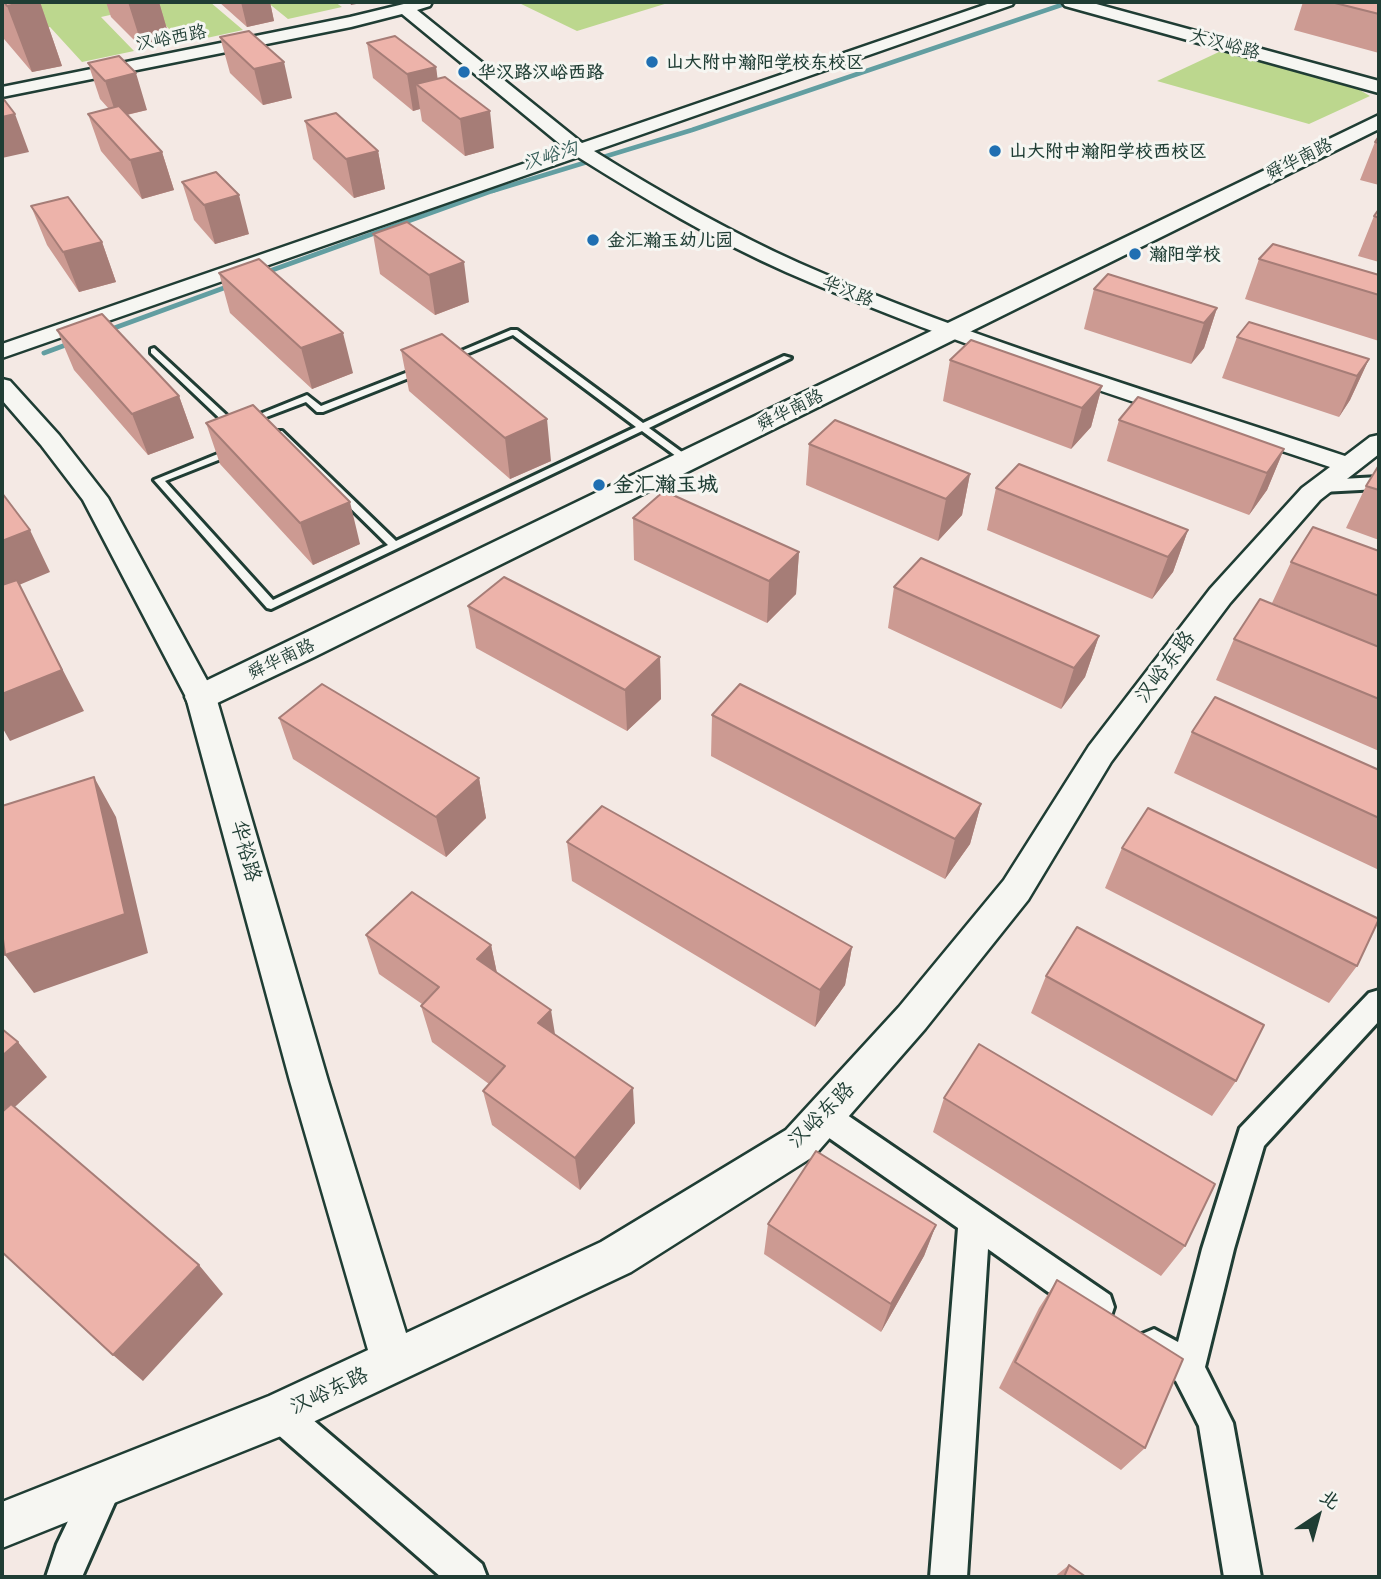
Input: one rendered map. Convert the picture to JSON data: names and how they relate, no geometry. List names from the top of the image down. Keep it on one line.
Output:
{"streets":{"main road":["大汉峪路","舜华南路"],"street":["汉峪西路","华汉路","汉峪东路","华裕路"]},"crossings":[["汉峪西路","华汉路"],["舜华南路","华汉路"],["舜华南路","华裕路"],["华汉路","汉峪东路"],["汉峪东路","华裕路"]],"water":["汉峪沟"],"places":["山大附中瀚阳学校东校区","华汉路汉峪西路","山大附中瀚阳学校西校区","金汇瀚玉幼儿园","瀚阳学校","金汇瀚玉城"],"north":"top right"}
